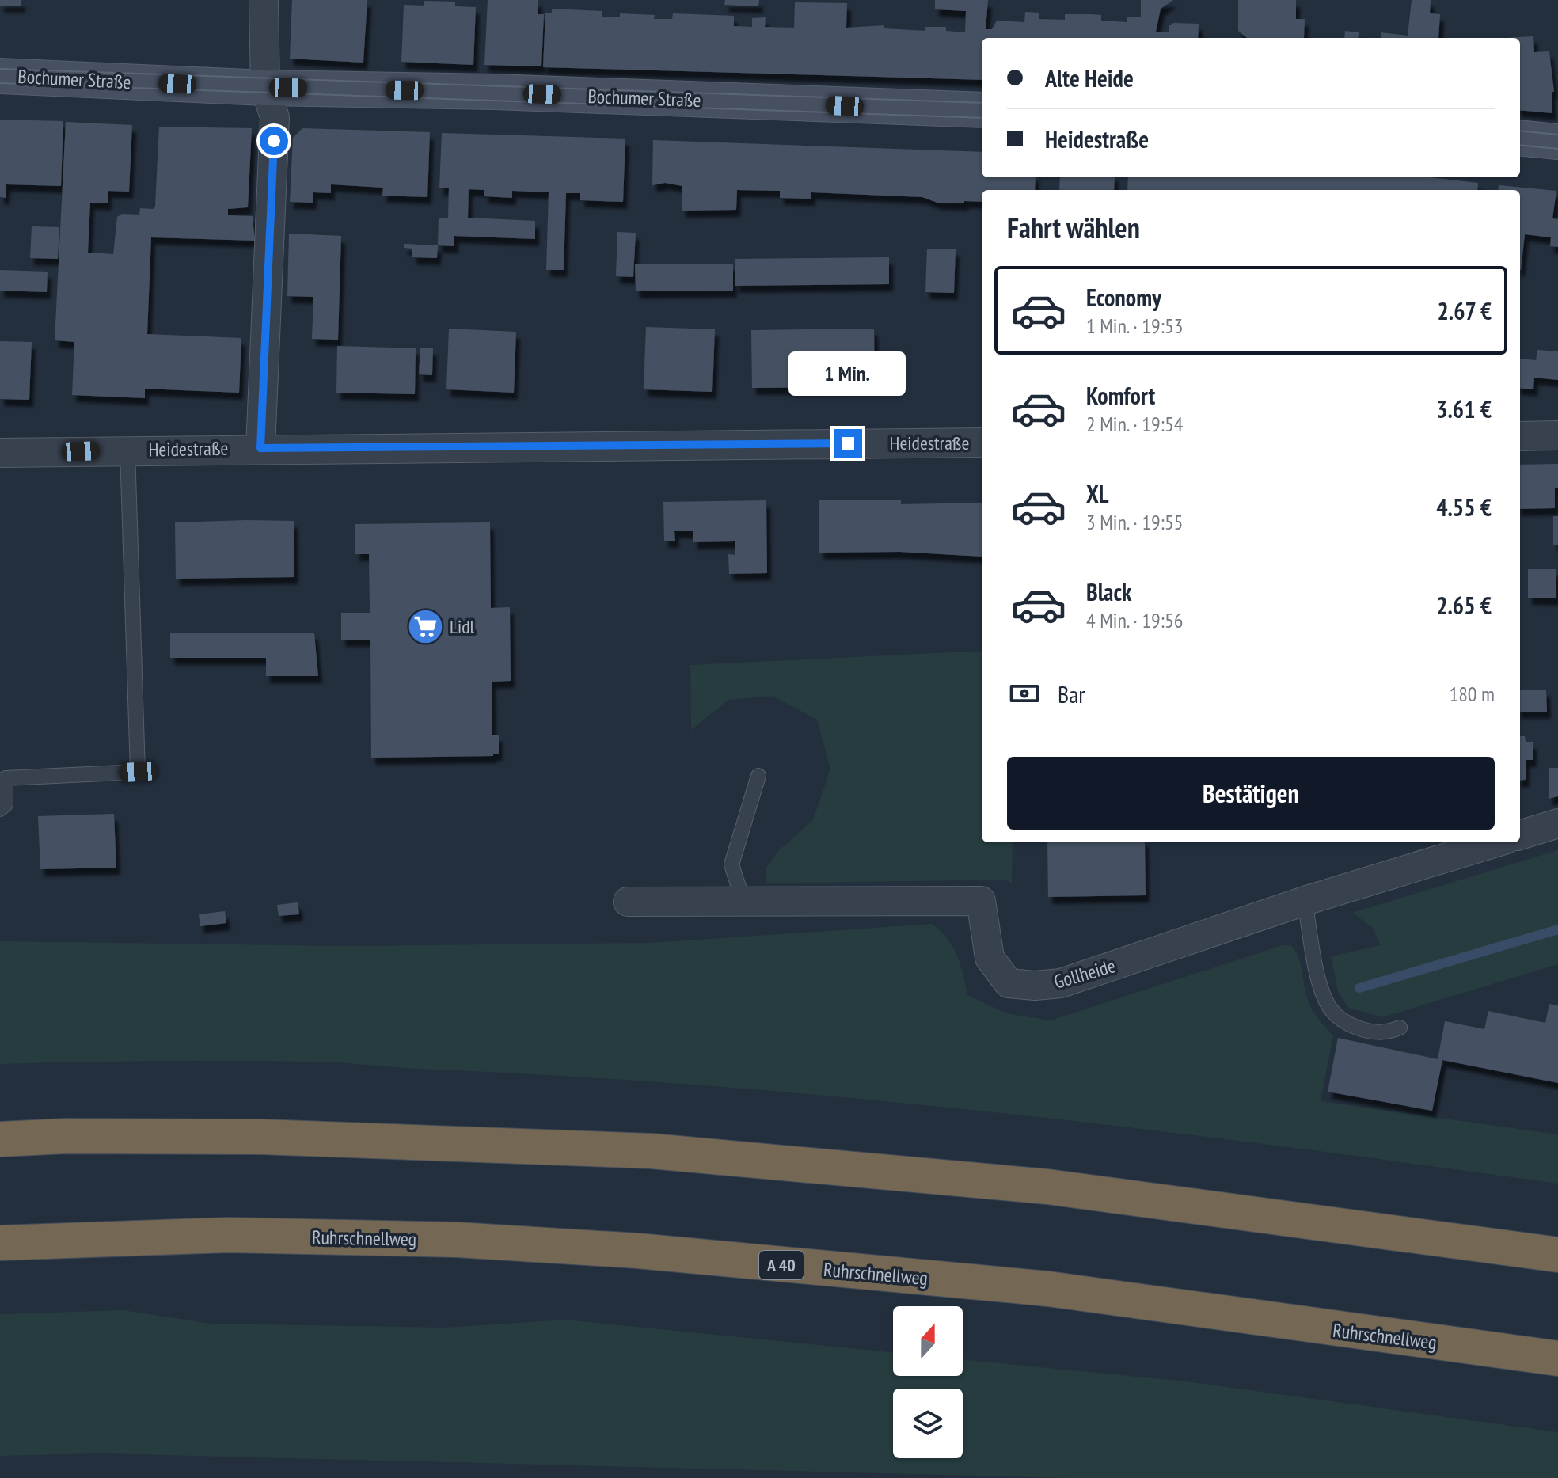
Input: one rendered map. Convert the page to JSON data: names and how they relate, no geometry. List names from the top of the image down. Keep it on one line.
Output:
{"streets":{"highway":["Ruhrschnellweg","A 40"],"main road":["Bochumer Straße"],"street":["Heidestraße","Gollheide"]},"places":{"supermarket":["Lidl"]},"north":"top","page":{"banner":["Alte Heide","Heidestraße"],"heading":"Fahrt wählen","list":[{"name":"Economy","note":"1 Min. · 19:53","value":"2.67 €"},{"name":"Komfort","note":"2 Min. · 19:54","value":"3.61 €"},{"name":"XL","note":"3 Min. · 19:55","value":"4.55 €"},{"name":"Black","note":"4 Min. · 19:56","value":"2.65 €"}],"bubble":"1 Min.","pay":["Bar","180 m"],"buttons":"Bestätigen"}}
